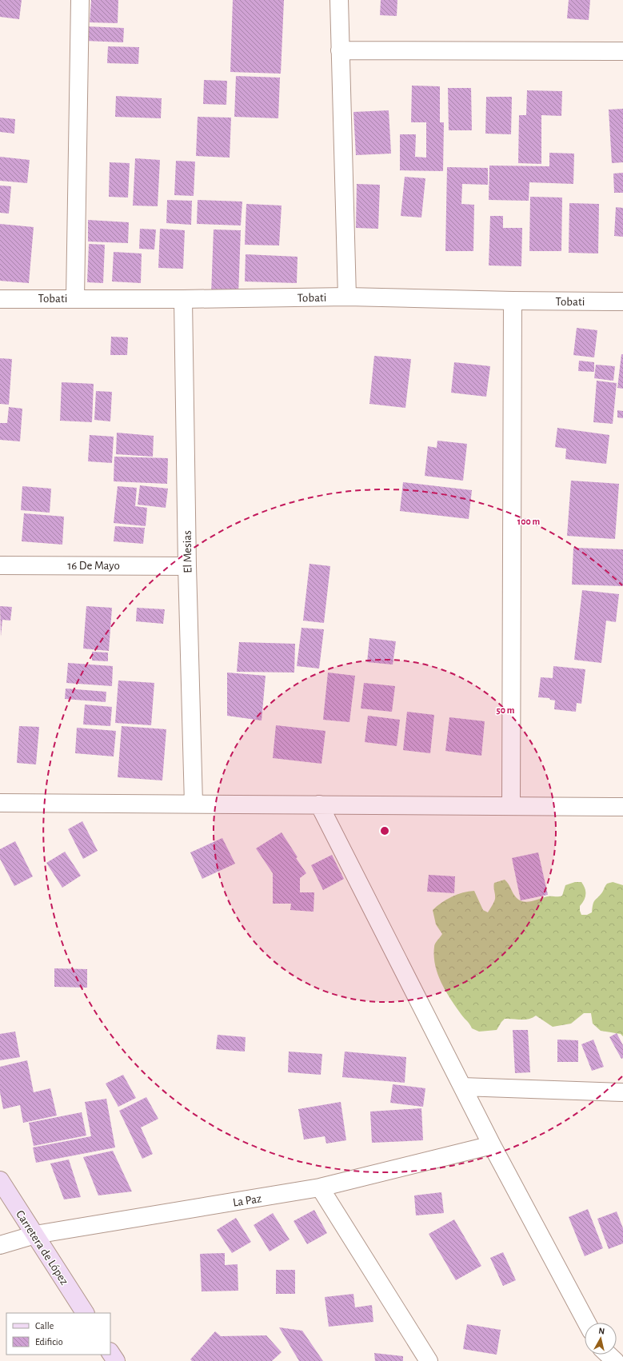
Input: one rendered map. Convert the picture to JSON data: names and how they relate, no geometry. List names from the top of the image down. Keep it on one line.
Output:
{"streets":{"main road":["Carretera de López"],"street":["Tobati","El Mesias","16 De Mayo","La Paz"]},"crossings":[["Tobati","El Mesias"],["El Mesias","16 De Mayo"],["La Paz","Carretera de López"]],"legend":["Calle","Edificio"],"north":"top","rings":["100 m","50 m"]}
